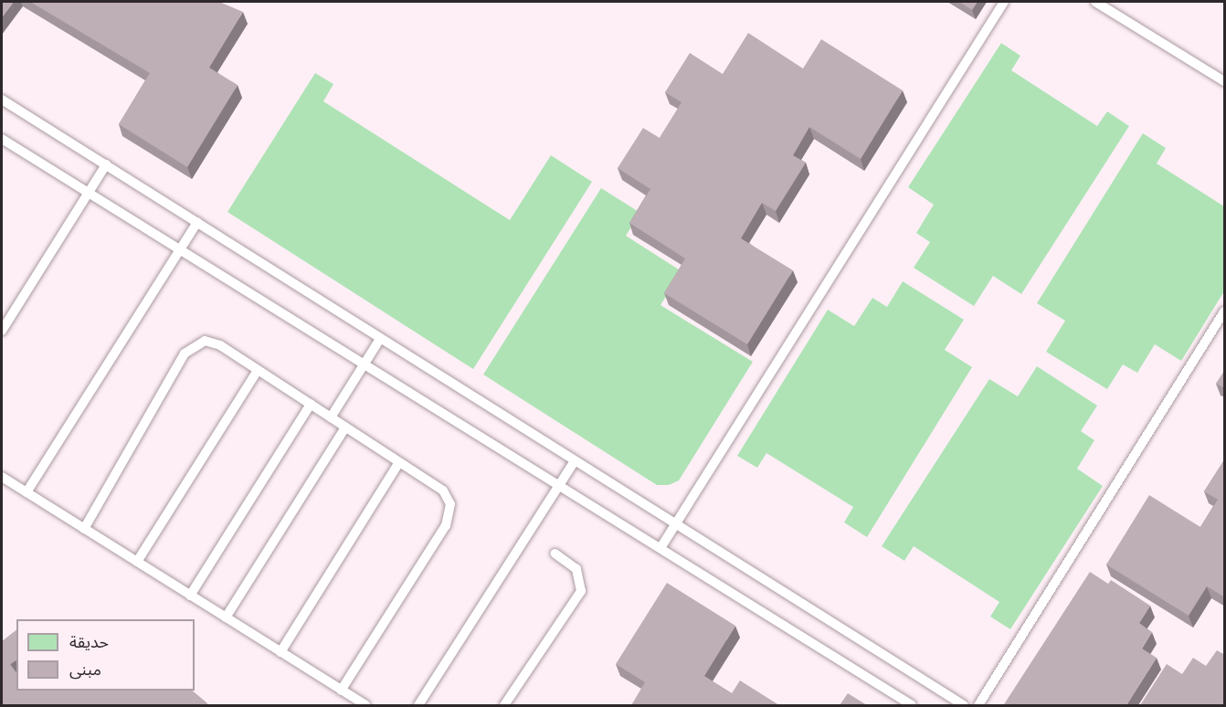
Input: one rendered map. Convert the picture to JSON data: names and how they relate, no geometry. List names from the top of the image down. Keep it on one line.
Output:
{"legend":["حديقة","مبنى"]}
